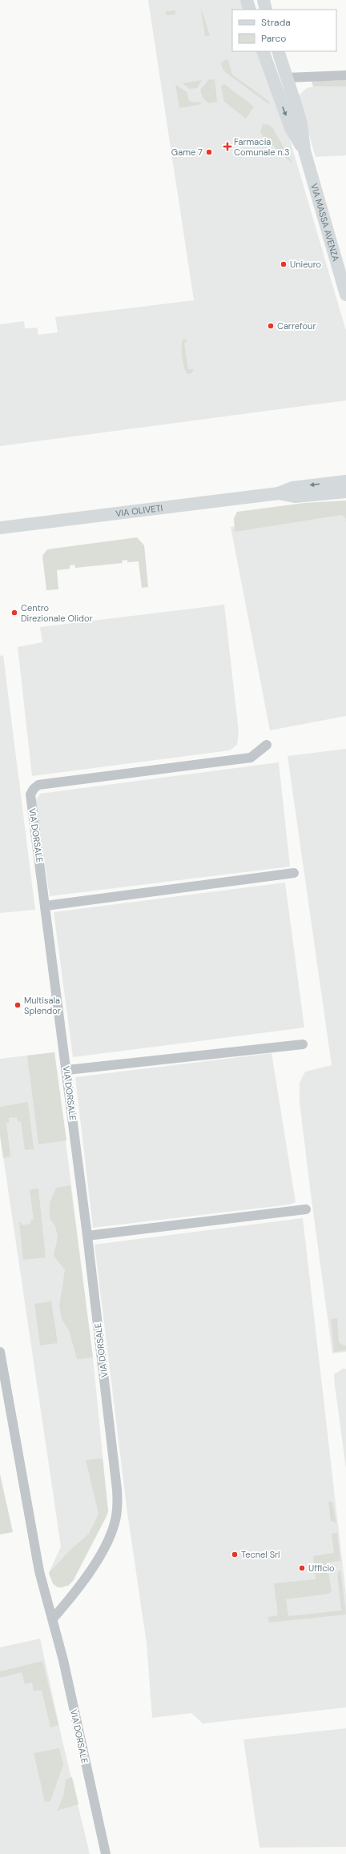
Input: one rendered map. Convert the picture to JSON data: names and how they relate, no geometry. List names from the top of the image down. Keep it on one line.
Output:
{"streets":{"main road":["VIA MASSA AVENZA","VIA OLIVETI"],"street":["VIA DORSALE"]},"places":{"health":["Farmacia Comunale n.3"],"other":["Game 7","Unieuro","Carrefour","Centro Direzionale Olidor","Multisala Splendor","Tecnel Srl","Ufficio"]},"legend":["Strada","Parco"]}
